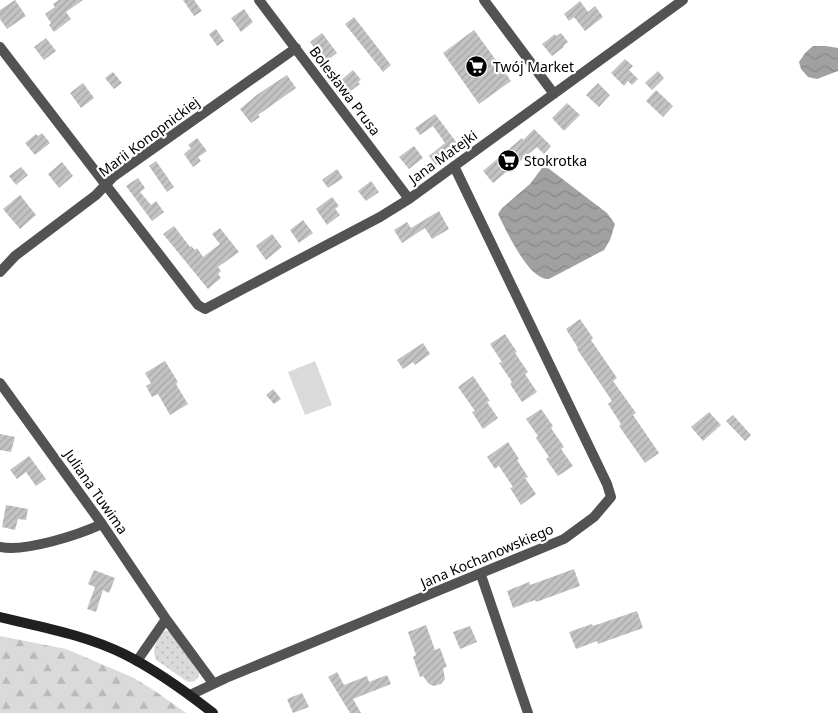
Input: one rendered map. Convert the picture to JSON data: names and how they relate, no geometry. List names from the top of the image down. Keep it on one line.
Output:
{"streets":{"street":["Bolesława Prusa","Marii Konopnickiej","Jana Matejki","Juliana Tuwima","Jana Kochanowskiego"]},"crossings":[["Bolesława Prusa","Marii Konopnickiej"],["Bolesława Prusa","Jana Matejki"],["Marii Konopnickiej","Jana Matejki"],["Jana Matejki","Jana Kochanowskiego"],["Juliana Tuwima","Jana Kochanowskiego"]],"places":{"supermarket":["Twój Market","Stokrotka"]}}
